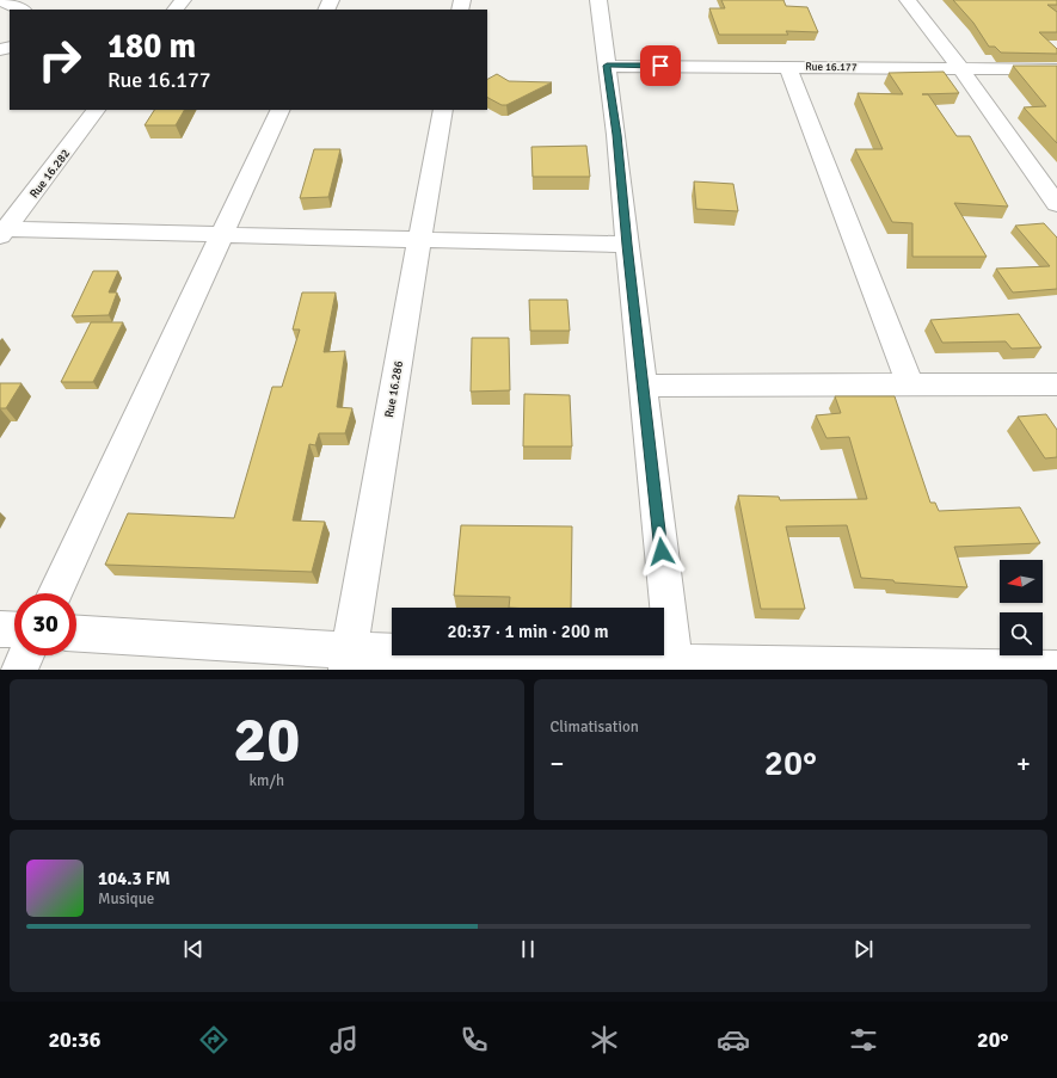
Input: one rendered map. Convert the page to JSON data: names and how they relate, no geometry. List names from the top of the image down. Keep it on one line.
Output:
{"streets":{"street":["Rue 16.177","Rue 16.282","Rue 16.286"]},"north":"left","page":{"turn":["180 m","Rue 16.177"],"limit":"30","trip":"20:37 · 1 min · 200 m","tile":[["20","km/h"],"Climatisation"],"heat":["−","20°","+"],"song":["104.3 FM","Musique"],"tabs":["20:36","20°"]}}
